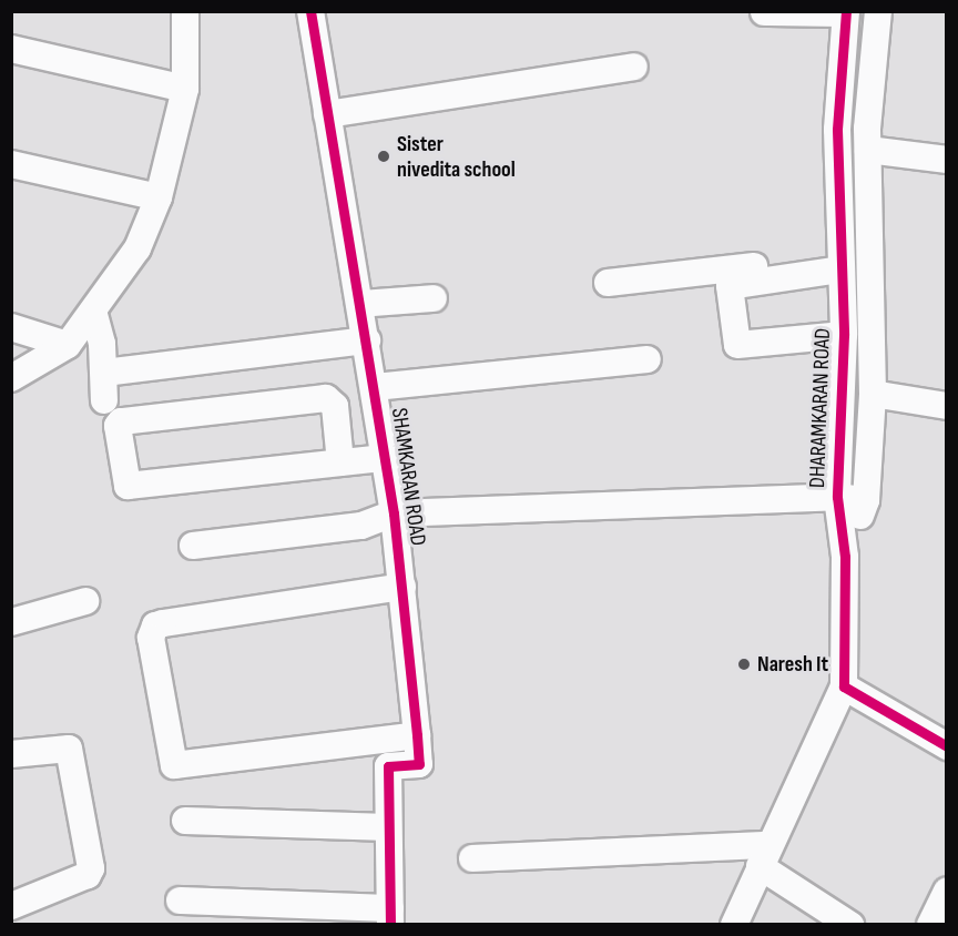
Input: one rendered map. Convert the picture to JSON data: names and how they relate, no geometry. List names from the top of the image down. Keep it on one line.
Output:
{"streets":{"street":["DHARAMKARAN ROAD","SHAMKARAN ROAD"]},"crossings":[["DHARAMKARAN ROAD","SHAMKARAN ROAD"]],"places":["Sister nivedita school","Naresh It"]}
